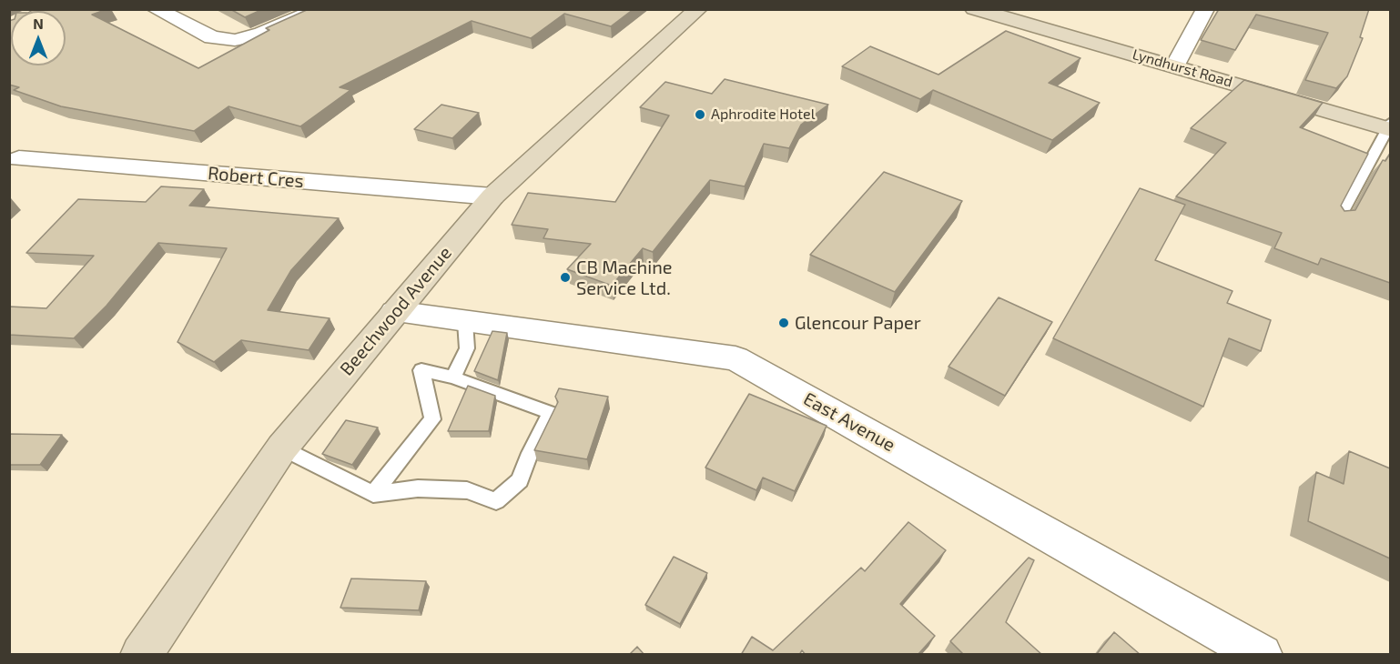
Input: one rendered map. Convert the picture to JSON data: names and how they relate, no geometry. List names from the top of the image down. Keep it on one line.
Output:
{"streets":{"street":["Lyndhurst Road","Robert Cres","Beechwood Avenue","East Avenue"]},"crossings":[["Robert Cres","Beechwood Avenue"],["Beechwood Avenue","East Avenue"]],"places":["Aphrodite Hotel","CB Machine Service Ltd.","Glencour Paper"],"north":"top"}
